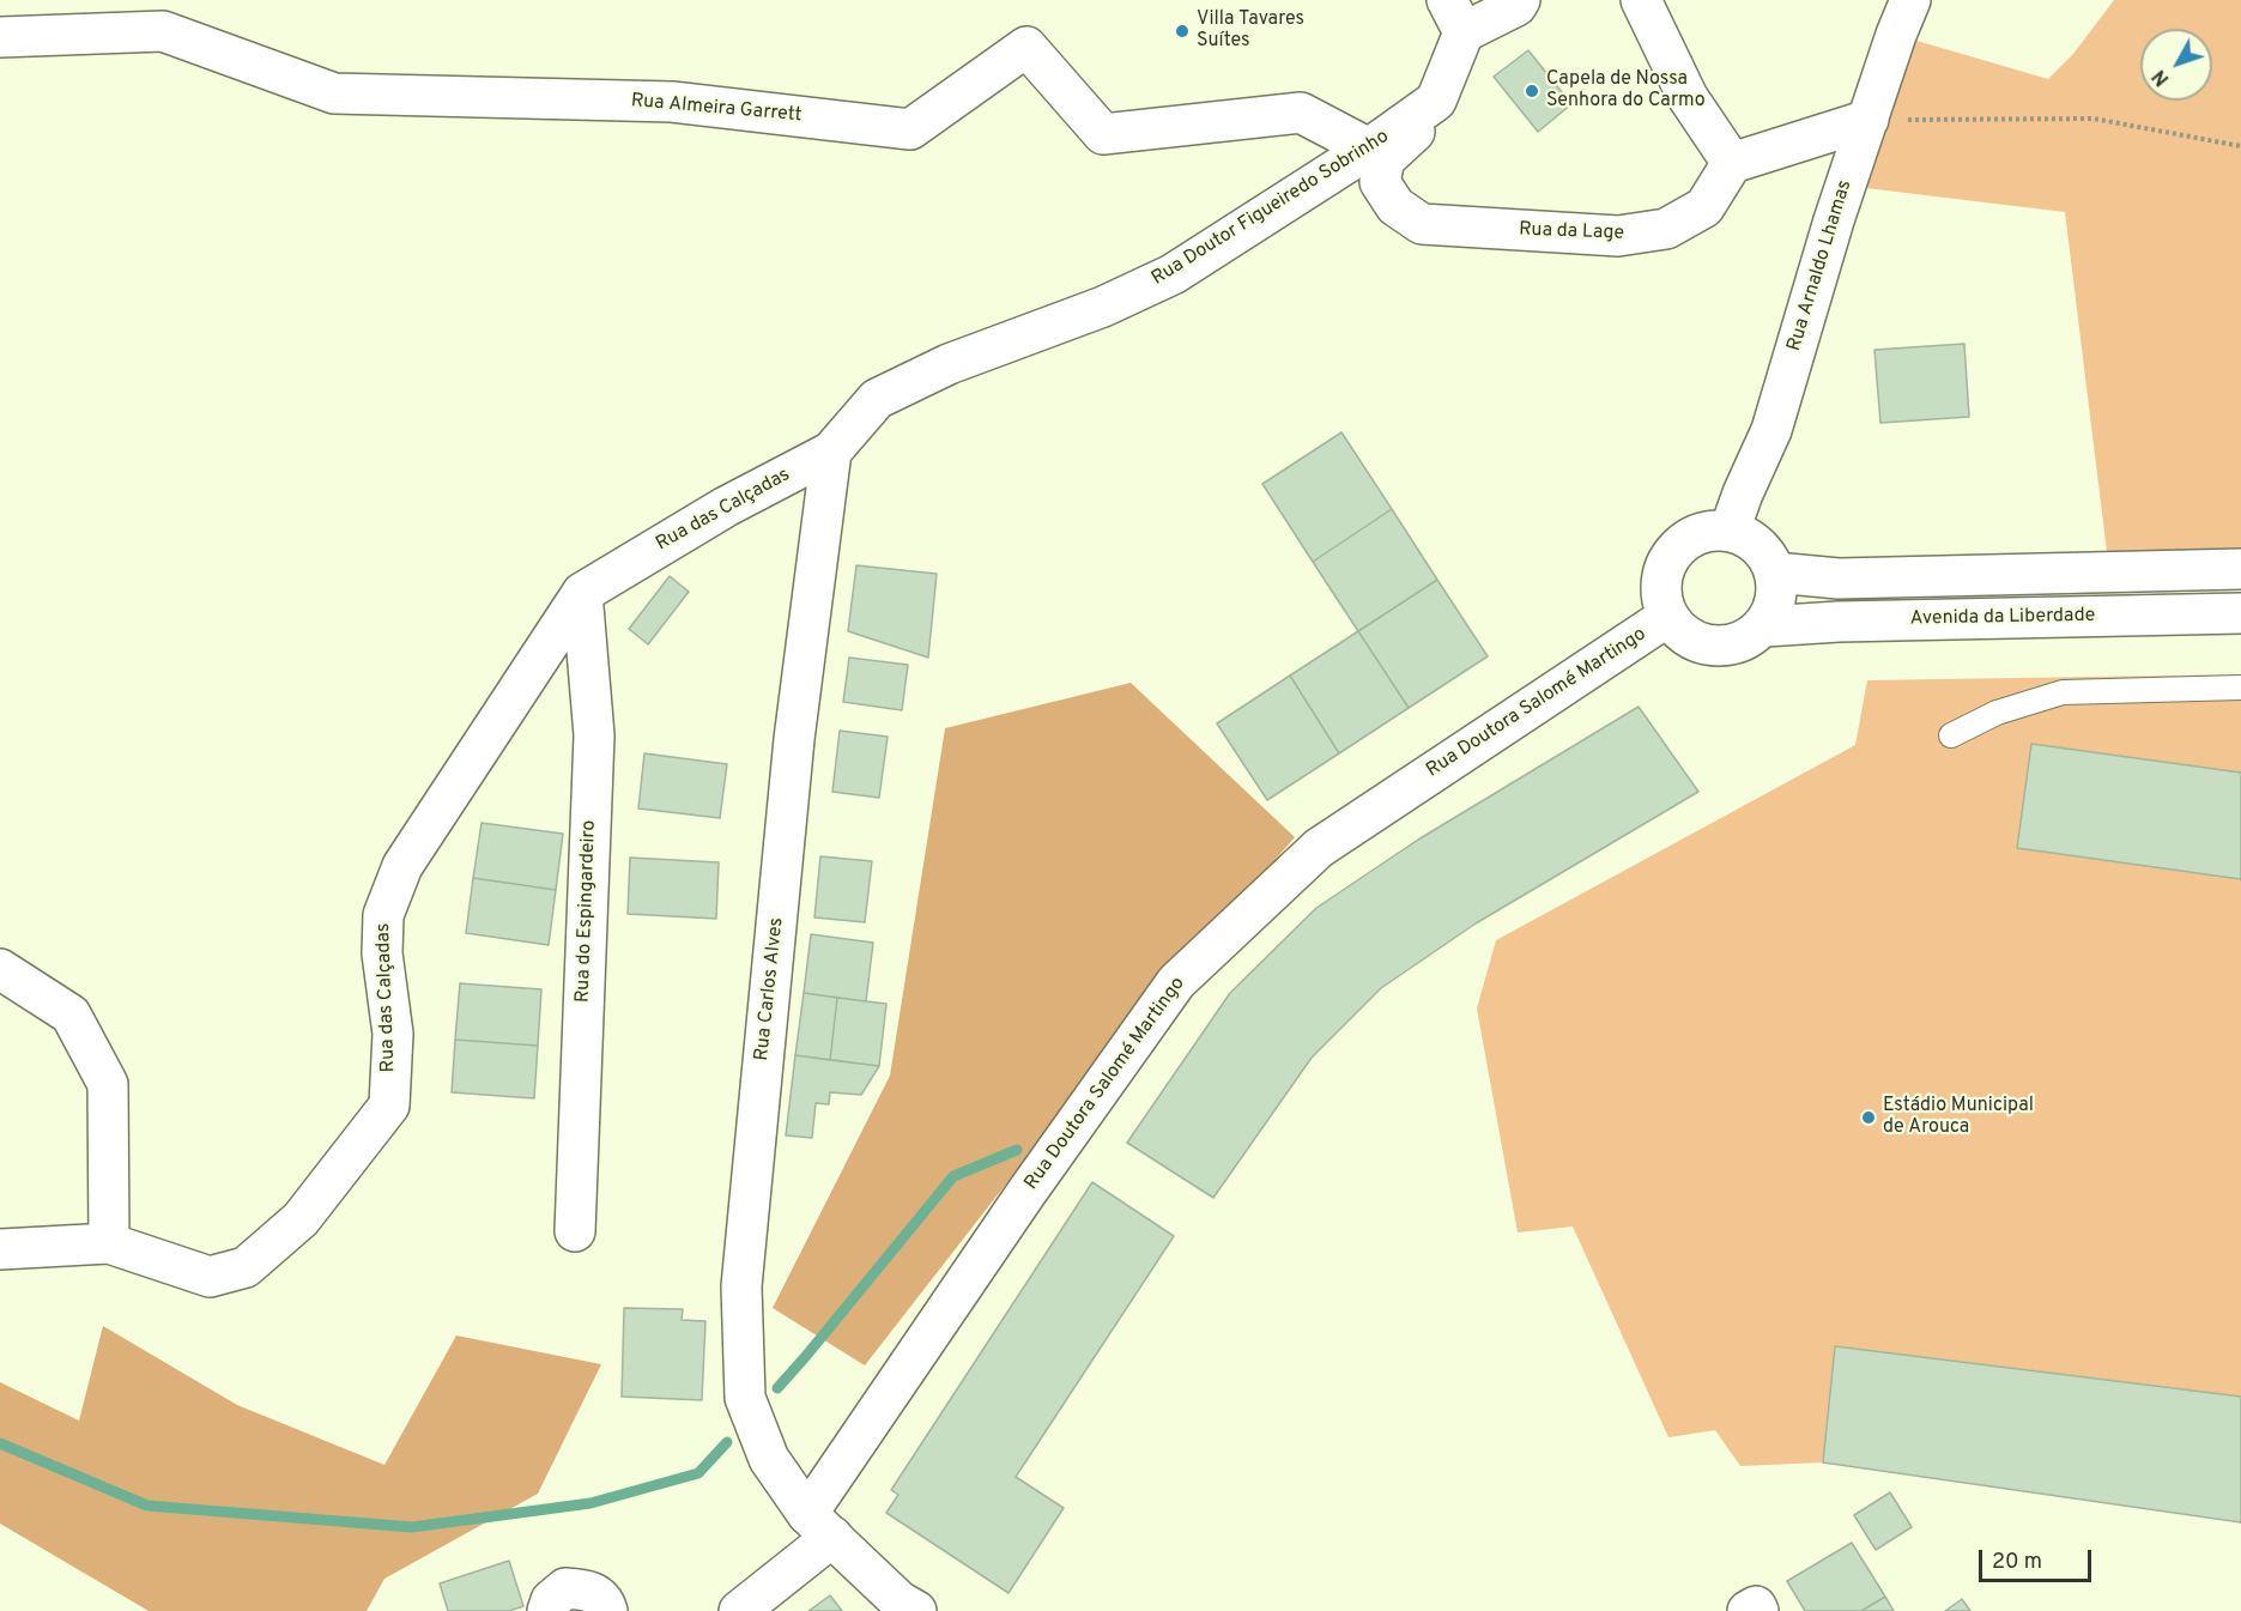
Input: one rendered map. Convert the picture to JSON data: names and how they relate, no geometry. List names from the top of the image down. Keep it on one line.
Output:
{"streets":{"street":["Rua Almeira Garrett","Rua Doutor Figueiredo Sobrinho","Rua da Lage","Rua Arnaldo Lhamas","Rua das Calçadas","Avenida da Liberdade","Rua Doutora Salomé Martingo","Rua do Espingardeiro","Rua Carlos Alves"]},"crossings":[["Rua Almeira Garrett","Rua Doutor Figueiredo Sobrinho"],["Rua Doutor Figueiredo Sobrinho","Rua da Lage"],["Rua Doutor Figueiredo Sobrinho","Rua das Calçadas"],["Rua Doutor Figueiredo Sobrinho","Rua Carlos Alves"],["Rua Arnaldo Lhamas","Avenida da Liberdade"],["Rua Arnaldo Lhamas","Rua Doutora Salomé Martingo"],["Rua das Calçadas","Rua do Espingardeiro"],["Rua das Calçadas","Rua Carlos Alves"],["Avenida da Liberdade","Rua Doutora Salomé Martingo"],["Rua Doutora Salomé Martingo","Rua Carlos Alves"]],"places":["Villa Tavares Suítes","Capela de Nossa Senhora do Carmo","Estádio Municipal de Arouca"],"scale_bar":"20 m","north":"bottom left"}
